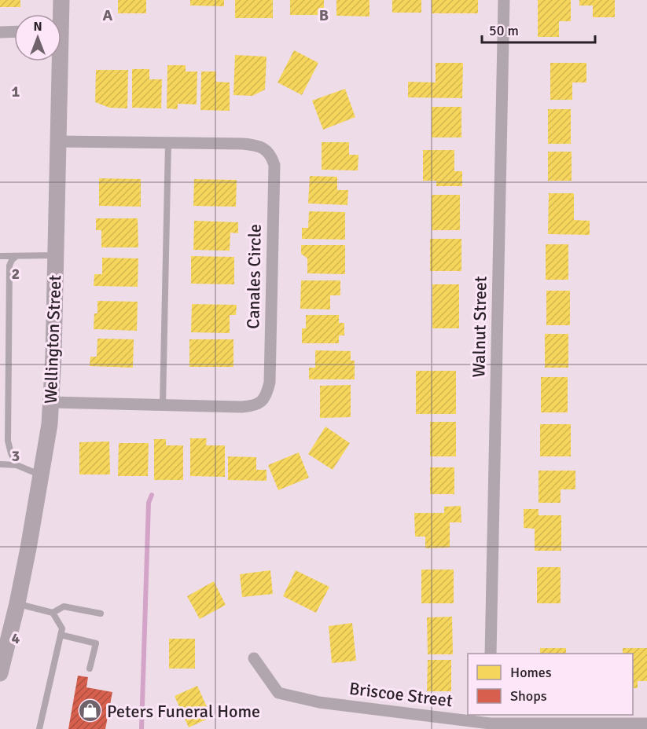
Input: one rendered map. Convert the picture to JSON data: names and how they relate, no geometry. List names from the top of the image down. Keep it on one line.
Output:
{"streets":{"street":["Canales Circle","Walnut Street","Wellington Street","Briscoe Street"]},"crossings":[["Canales Circle","Wellington Street"]],"places":{"shop":["Peters Funeral Home"]},"legend":["Homes","Shops"],"scale_bar":"50 m","north":"top","grid":{"columns":["A","B"],"rows":["1","2","3","4"]}}
